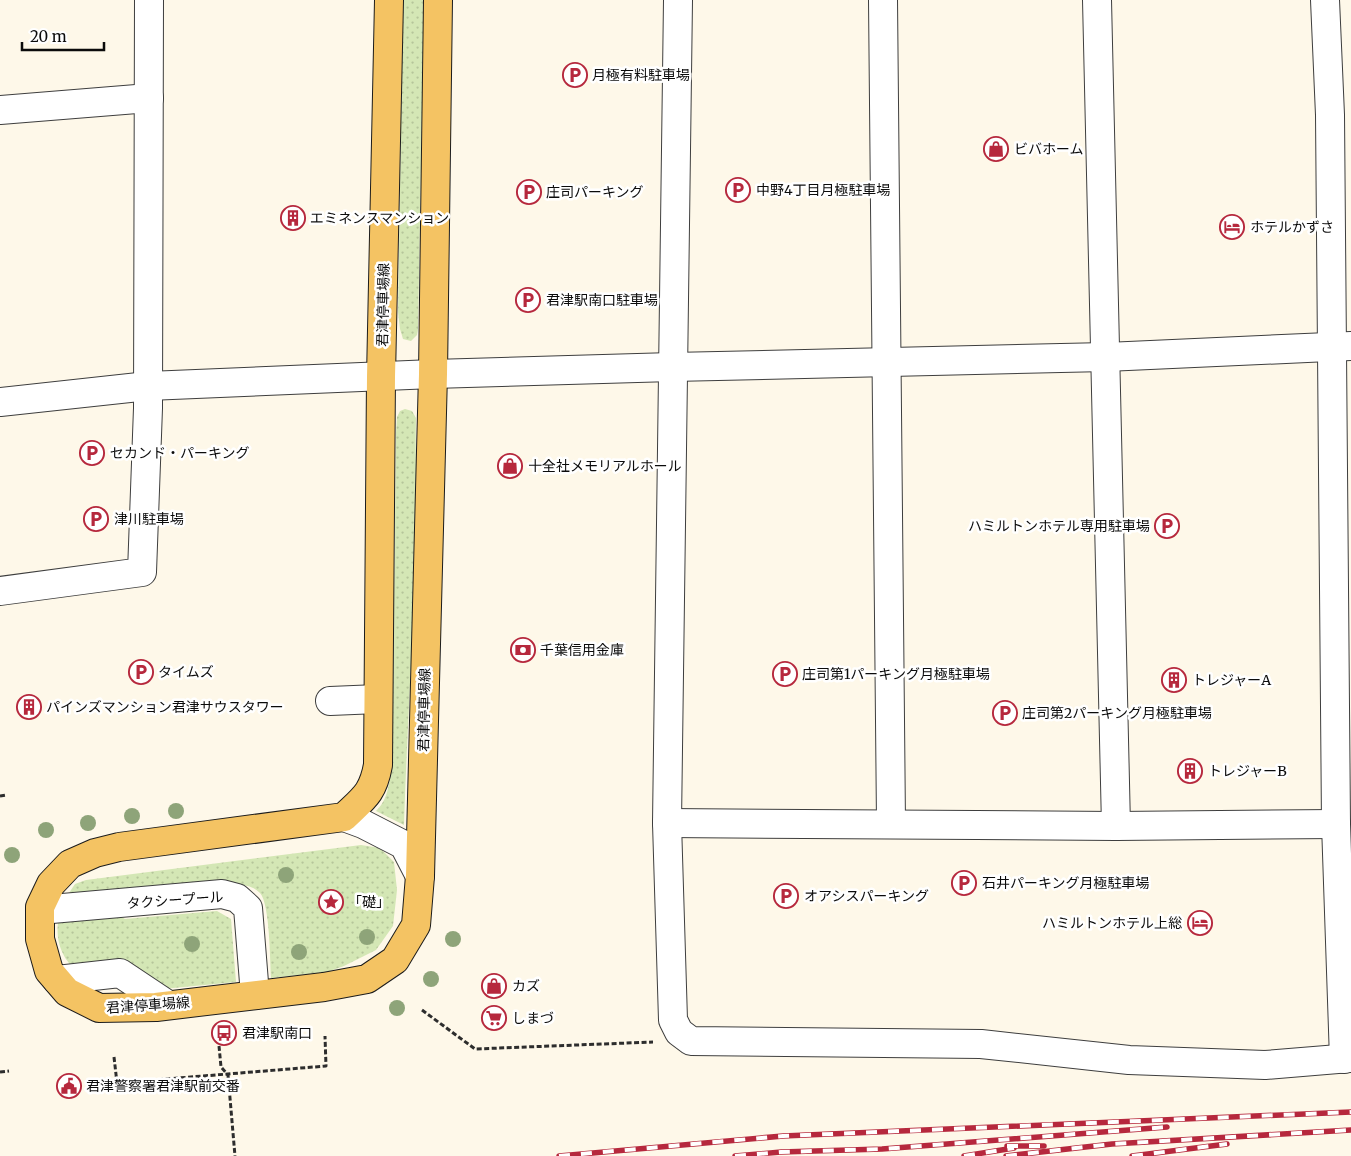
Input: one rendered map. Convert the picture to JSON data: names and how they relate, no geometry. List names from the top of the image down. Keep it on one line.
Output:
{"streets":{"main road":["君津停車場線"],"street":["タクシープール"]},"crossings":[["君津停車場線","タクシープール"]],"places":{"parking":["月極有料駐車場","中野4丁目月極駐車場","庄司パーキング","君津駅南口駐車場","セカンド・パーキング","津川駐車場","ハミルトンホテル専用駐車場","タイムズ","庄司第1パーキング月極駐車場","庄司第2パーキング月極駐車場","石井パーキング月極駐車場","オアシスパーキング"],"shop":["ビバホーム","十全社メモリアルホール","カズ"],"building":["エミネンスマンション","トレジャーA","パインズマンション君津サウスタワー","トレジャーB"],"hotel":["ホテルかずさ","ハミルトンホテル上総"],"bank":["千葉信用金庫"],"place":["「礎」"],"supermarket":["しまづ"],"bus stop":["君津駅南口"],"public building":["君津警察署君津駅前交番"]},"scale_bar":"20 m"}
